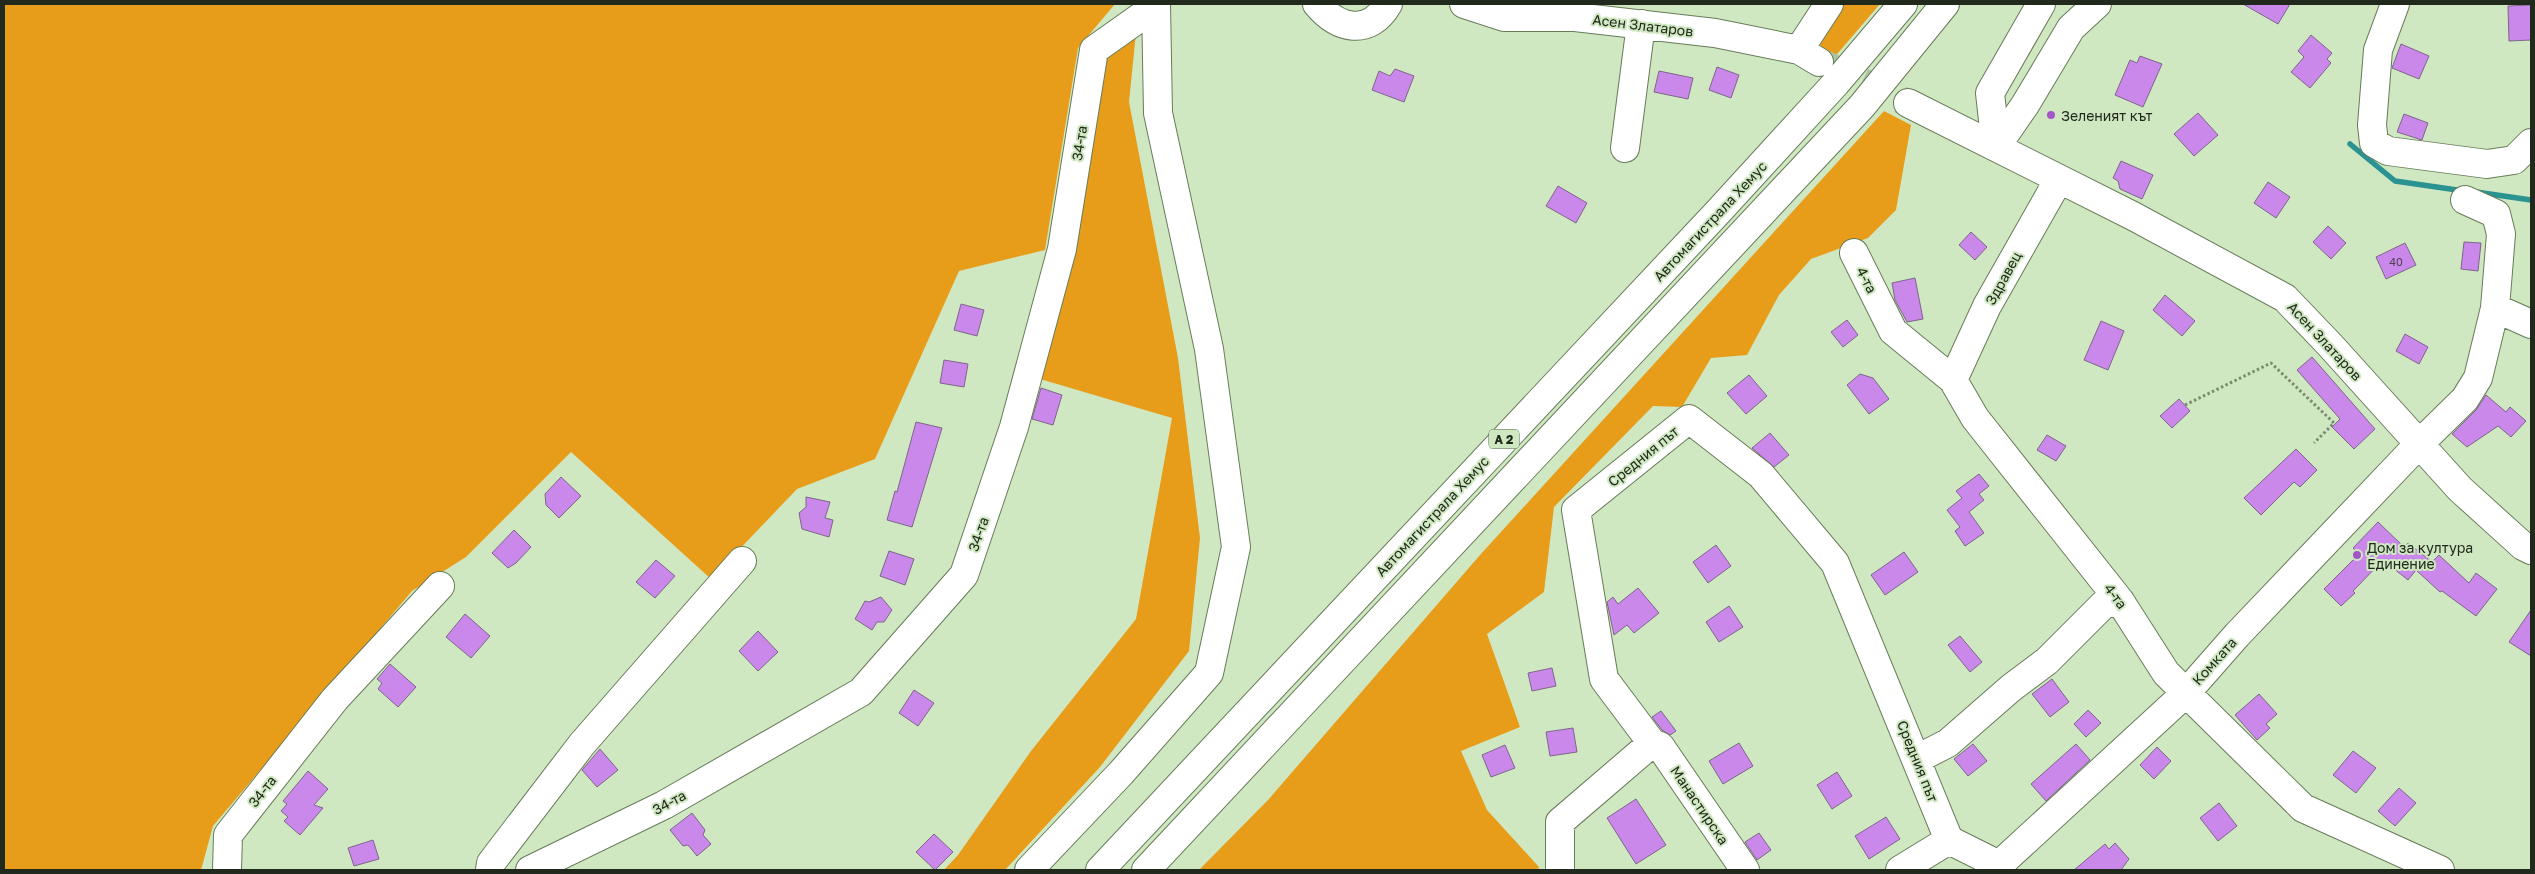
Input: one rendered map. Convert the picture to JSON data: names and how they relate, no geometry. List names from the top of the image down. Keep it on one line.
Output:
{"streets":{"main road":["Асен Златаров","34-та","Автомагистрала Хемус","Здравец","4-та","A 2","Средния път","Комката","Манастирска"]},"crossings":[["Асен Златаров","Здравец"],["Асен Златаров","Комката"],["Здравец","4-та"],["4-та","Комката"],["Средния път","Манастирска"]],"places":["Зеленият кът","Дом за култура Единение"],"house_numbers":["40"]}
